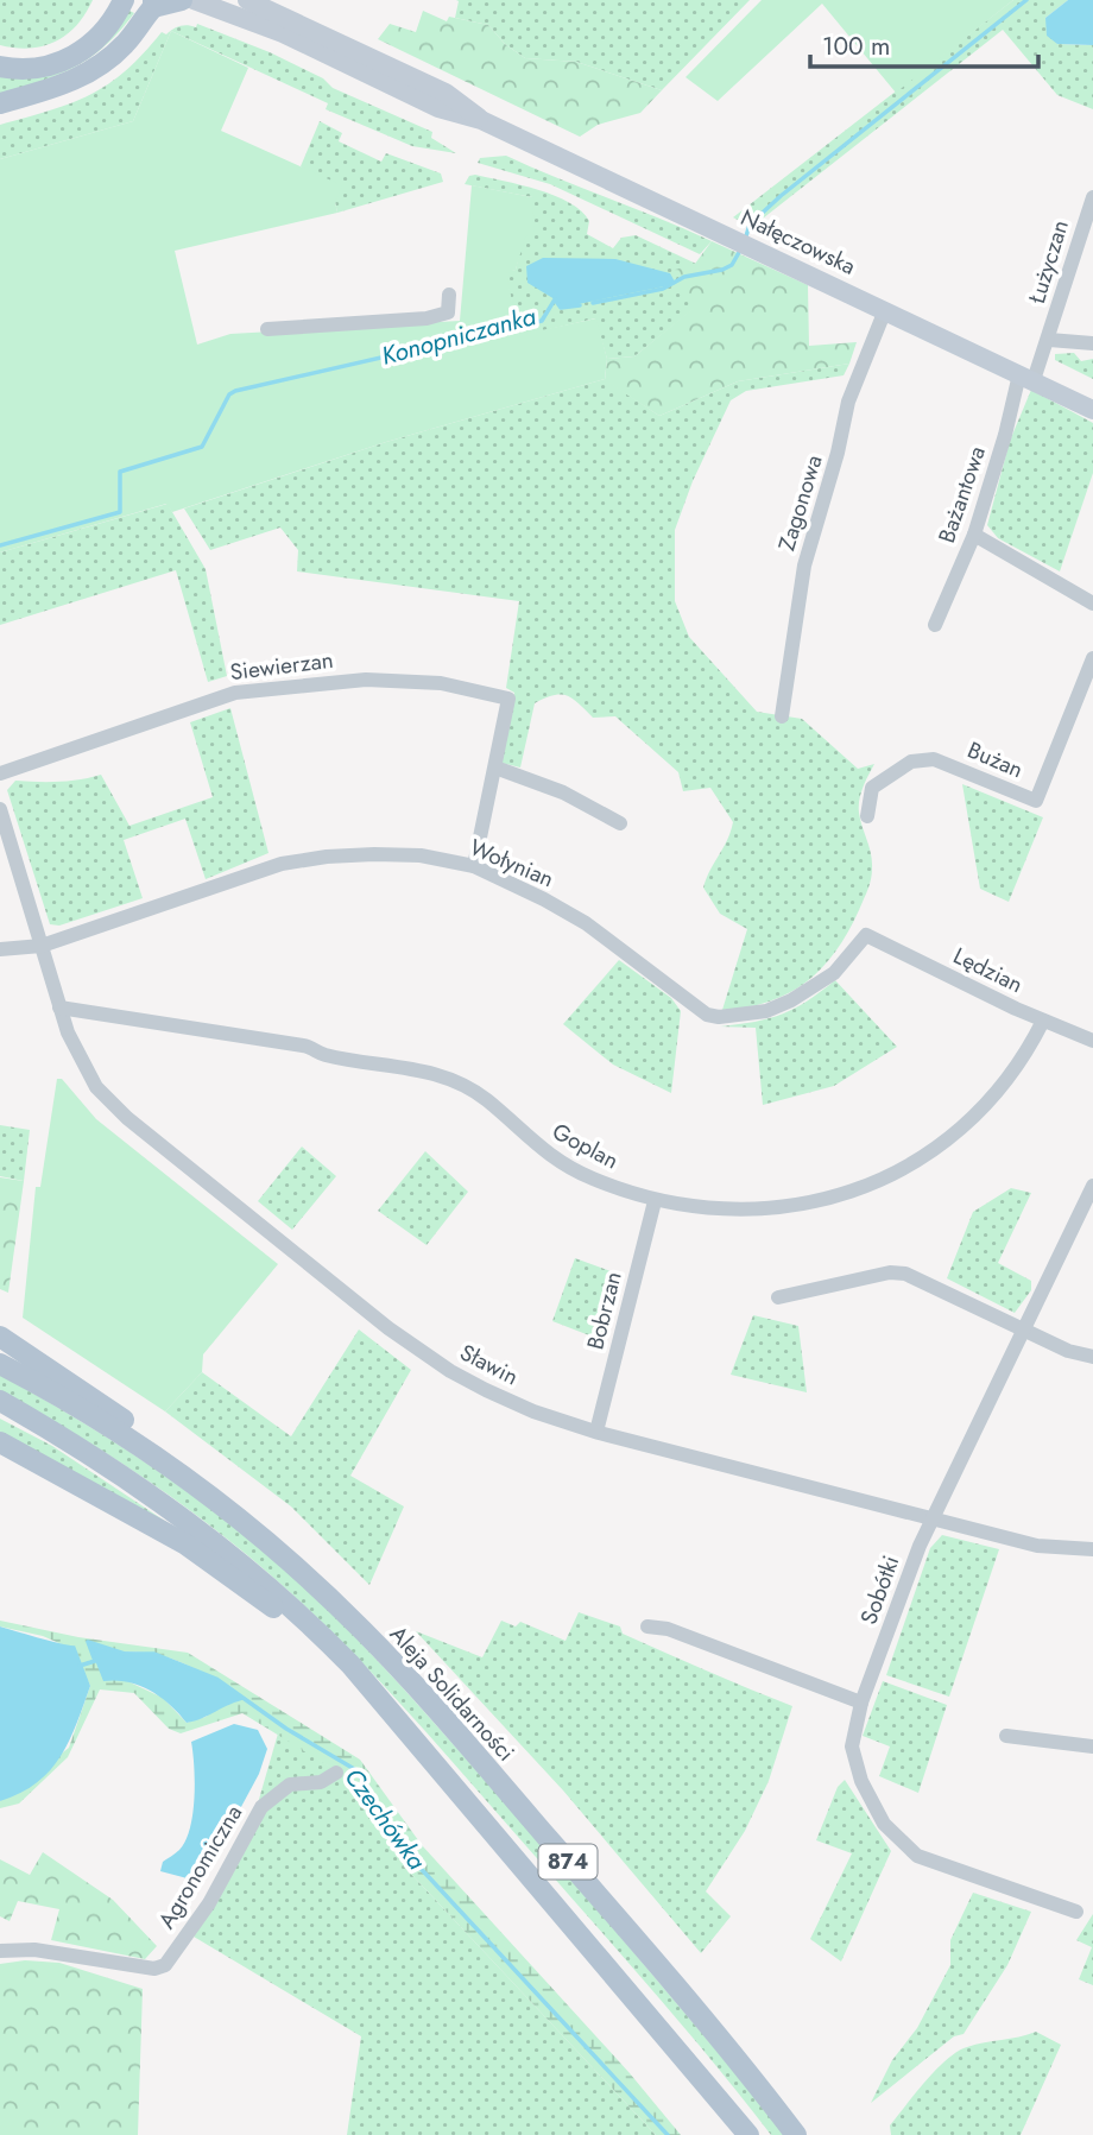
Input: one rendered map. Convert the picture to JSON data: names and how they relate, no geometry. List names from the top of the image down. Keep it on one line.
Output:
{"streets":{"main road":["Nałęczowska","Aleja Solidarności","874"],"street":["Łużyczan","Bażantowa","Zagonowa","Siewierzan","Bużan","Wołynian","Lędzian","Goplan","Bobrzan","Sławin","Sobótki","Agronomiczna"]},"crossings":[["Nałęczowska","Łużyczan"],["Nałęczowska","Bażantowa"],["Nałęczowska","Zagonowa"],["Łużyczan","Bażantowa"],["Siewierzan","Wołynian"],["Wołynian","Lędzian"],["Wołynian","Sławin"],["Lędzian","Goplan"],["Goplan","Bobrzan"],["Goplan","Sławin"],["Bobrzan","Sławin"],["Sławin","Sobótki"],["Aleja Solidarności","874"]],"water":["Konopniczanka","Czechówka"],"scale_bar":"100 m"}
